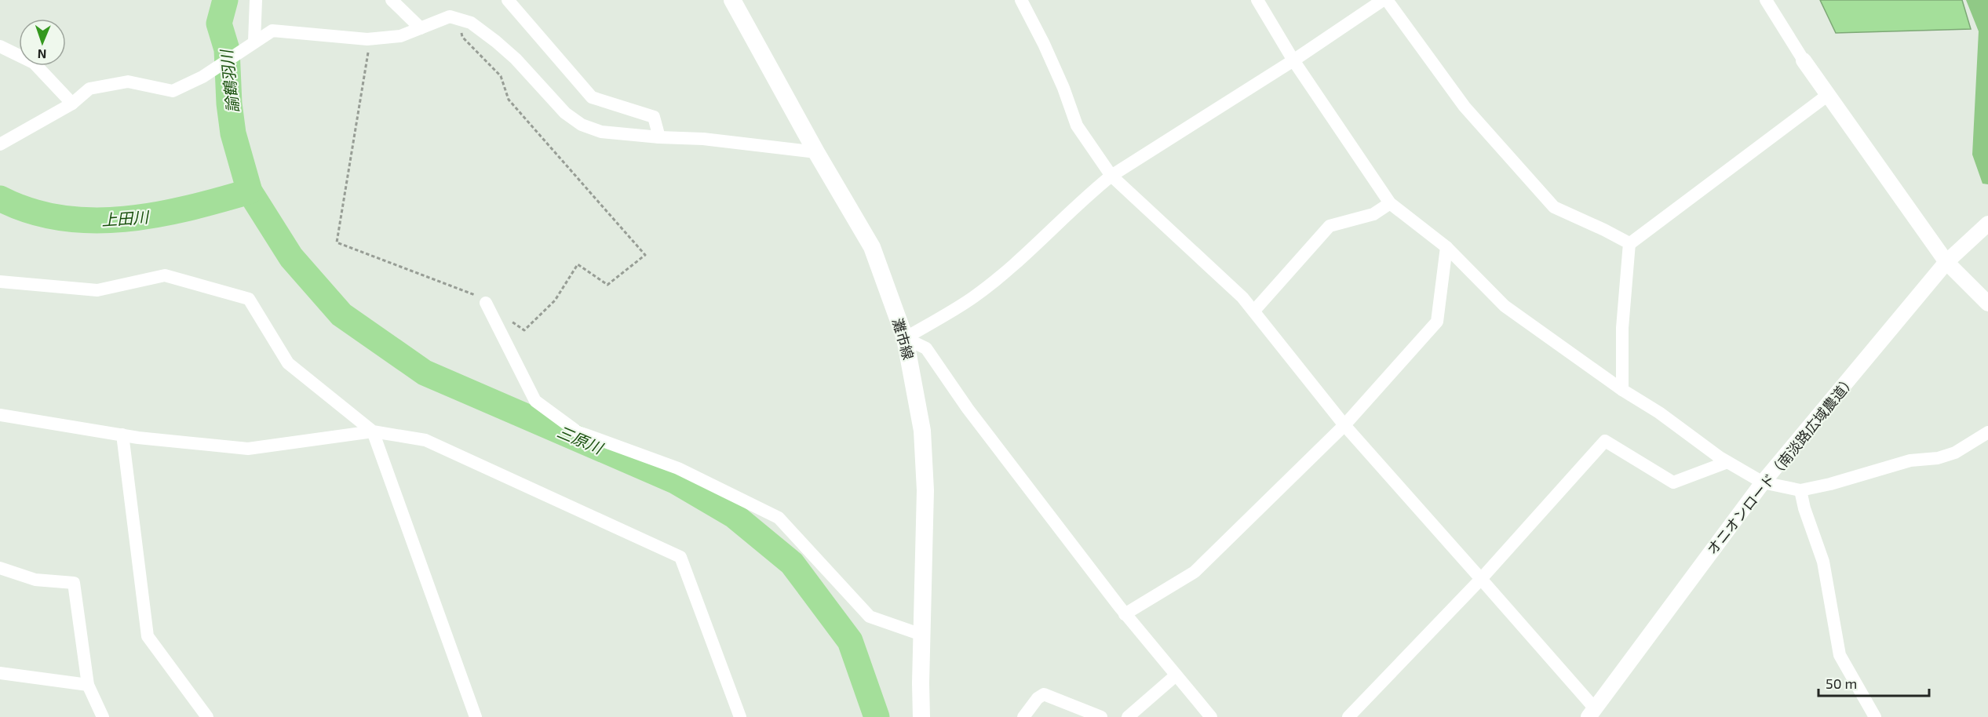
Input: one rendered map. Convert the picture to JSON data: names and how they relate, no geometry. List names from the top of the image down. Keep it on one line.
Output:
{"streets":{"main road":["灘市線"],"street":["オニオンロード（南淡路広域農道）"]},"water":["諭鶴羽川","上田川","三原川"],"scale_bar":"50 m","north":"bottom"}
